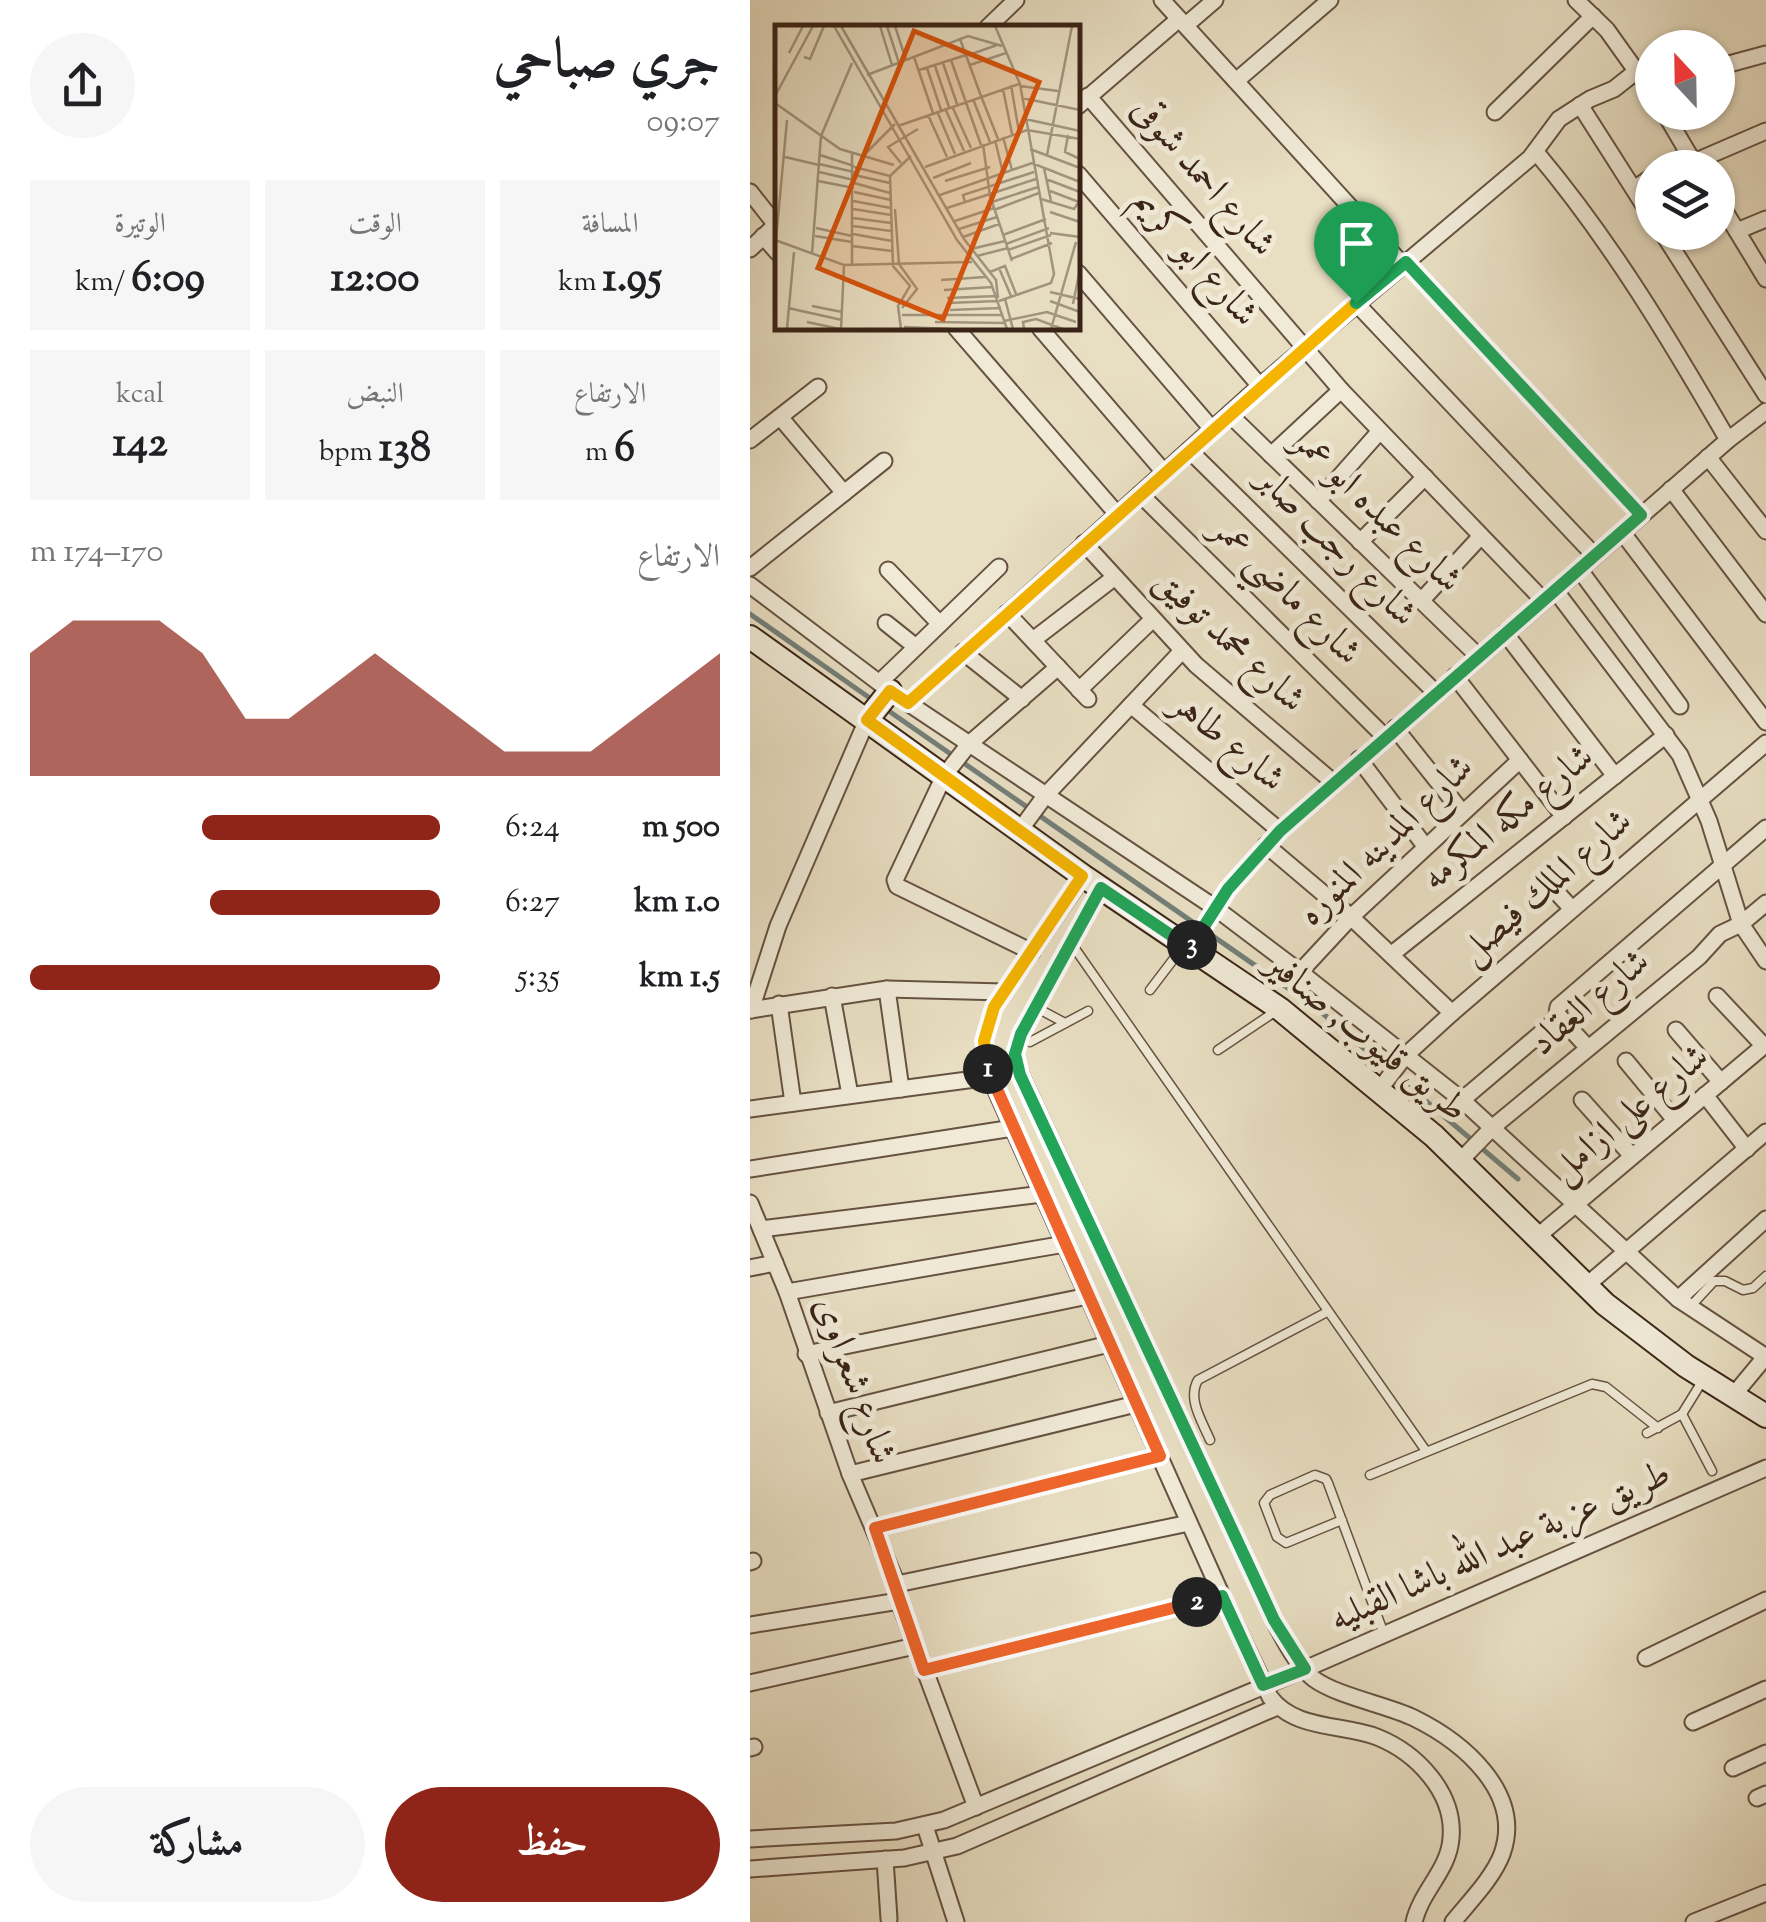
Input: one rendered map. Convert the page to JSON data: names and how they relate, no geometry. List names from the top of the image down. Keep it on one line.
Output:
{"streets":{"street":["شارع احمد شوقى","شارع ابو كريم","شارع عبده ابو عمر","شارع رجب صابر","شارع ماضي عمر","شارع محمد توفيق","شارع طاهر","شارع مكه المكرمه","شارع المدينه المنوره","شارع الملك فيصل","شارع العقاد","طريق قليوب, صنافير","شارع على ازامل","شارع شعراوى","طريق عزبة عبد الله باشا القبليه"]},"crossings":[["شارع احمد شوقى","شارع مكه المكرمه"],["شارع احمد شوقى","شارع الملك فيصل"],["شارع احمد شوقى","شارع العقاد"],["شارع ماضي عمر","شارع المدينه المنوره"],["شارع المدينه المنوره","طريق قليوب, صنافير"],["شارع الملك فيصل","طريق قليوب, صنافير"],["شارع العقاد","طريق قليوب, صنافير"],["طريق قليوب, صنافير","شارع على ازامل"],["شارع شعراوى","طريق عزبة عبد الله باشا القبليه"]],"north":"top","page":{"heading":["جري صباحي","09:07"],"stats":[["المسافة","1.95 km"],["الوقت","12:00"],["الوتيرة","6:09 /km"],["الارتفاع","6 m"],["النبض","138 bpm"],["kcal","142"]],"chart":["الارتفاع","170–174 m"],"list":[{"name":"500 m","note":"6:24"},{"name":"1.0 km","note":"6:27"},{"name":"1.5 km","note":"5:35"}],"pins":["3","1","2"],"buttons":["حفظ","مشاركة"]}}
